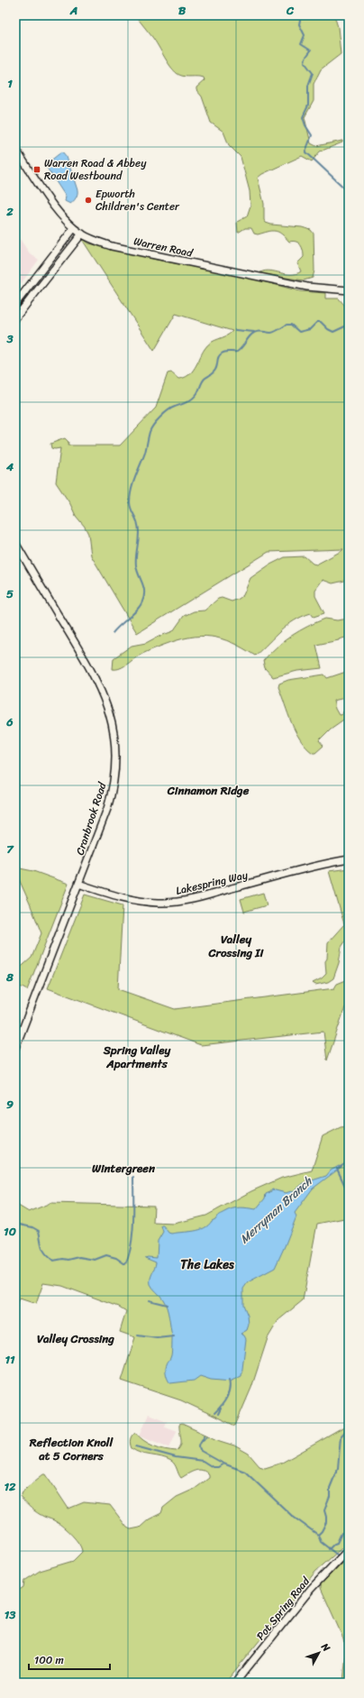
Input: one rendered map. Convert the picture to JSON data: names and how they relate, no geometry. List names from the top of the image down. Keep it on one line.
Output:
{"streets":{"street":["Warren Road","Cranbrook Road","Lakespring Way","Pot Spring Road"]},"crossings":[["Cranbrook Road","Lakespring Way"]],"districts":["Cinnamon Ridge","Valley Crossing II","Spring Valley Apartments","Wintergreen","The Lakes","Valley Crossing","Reflection Knoll at 5 Corners"],"water":["Merryman Branch"],"places":{"transit":["Warren Road & Abbey Road Westbound"],"other":["Epworth Children's Center"]},"scale_bar":"100 m","north":"top right","grid":{"columns":["A","B","C"],"rows":["1","2","3","4","5","6","7","8","9","10","11","12","13"]}}
